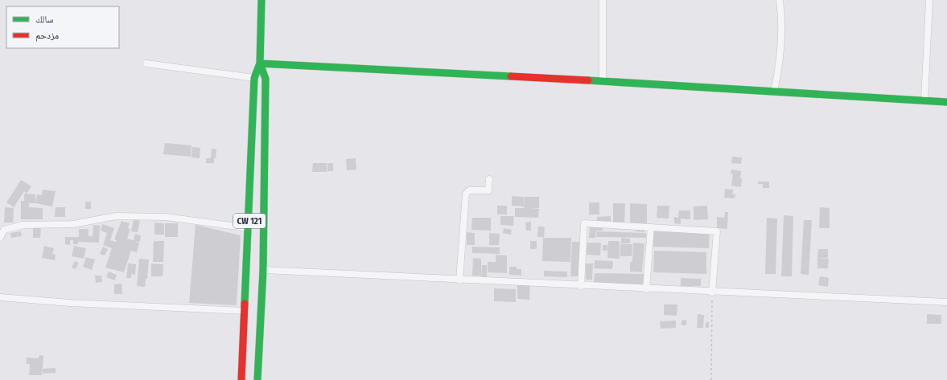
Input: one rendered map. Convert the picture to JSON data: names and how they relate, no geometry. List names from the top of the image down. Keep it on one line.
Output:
{"streets":{"main road":["CW 121"]},"legend":["سالك","مزدحم"]}
